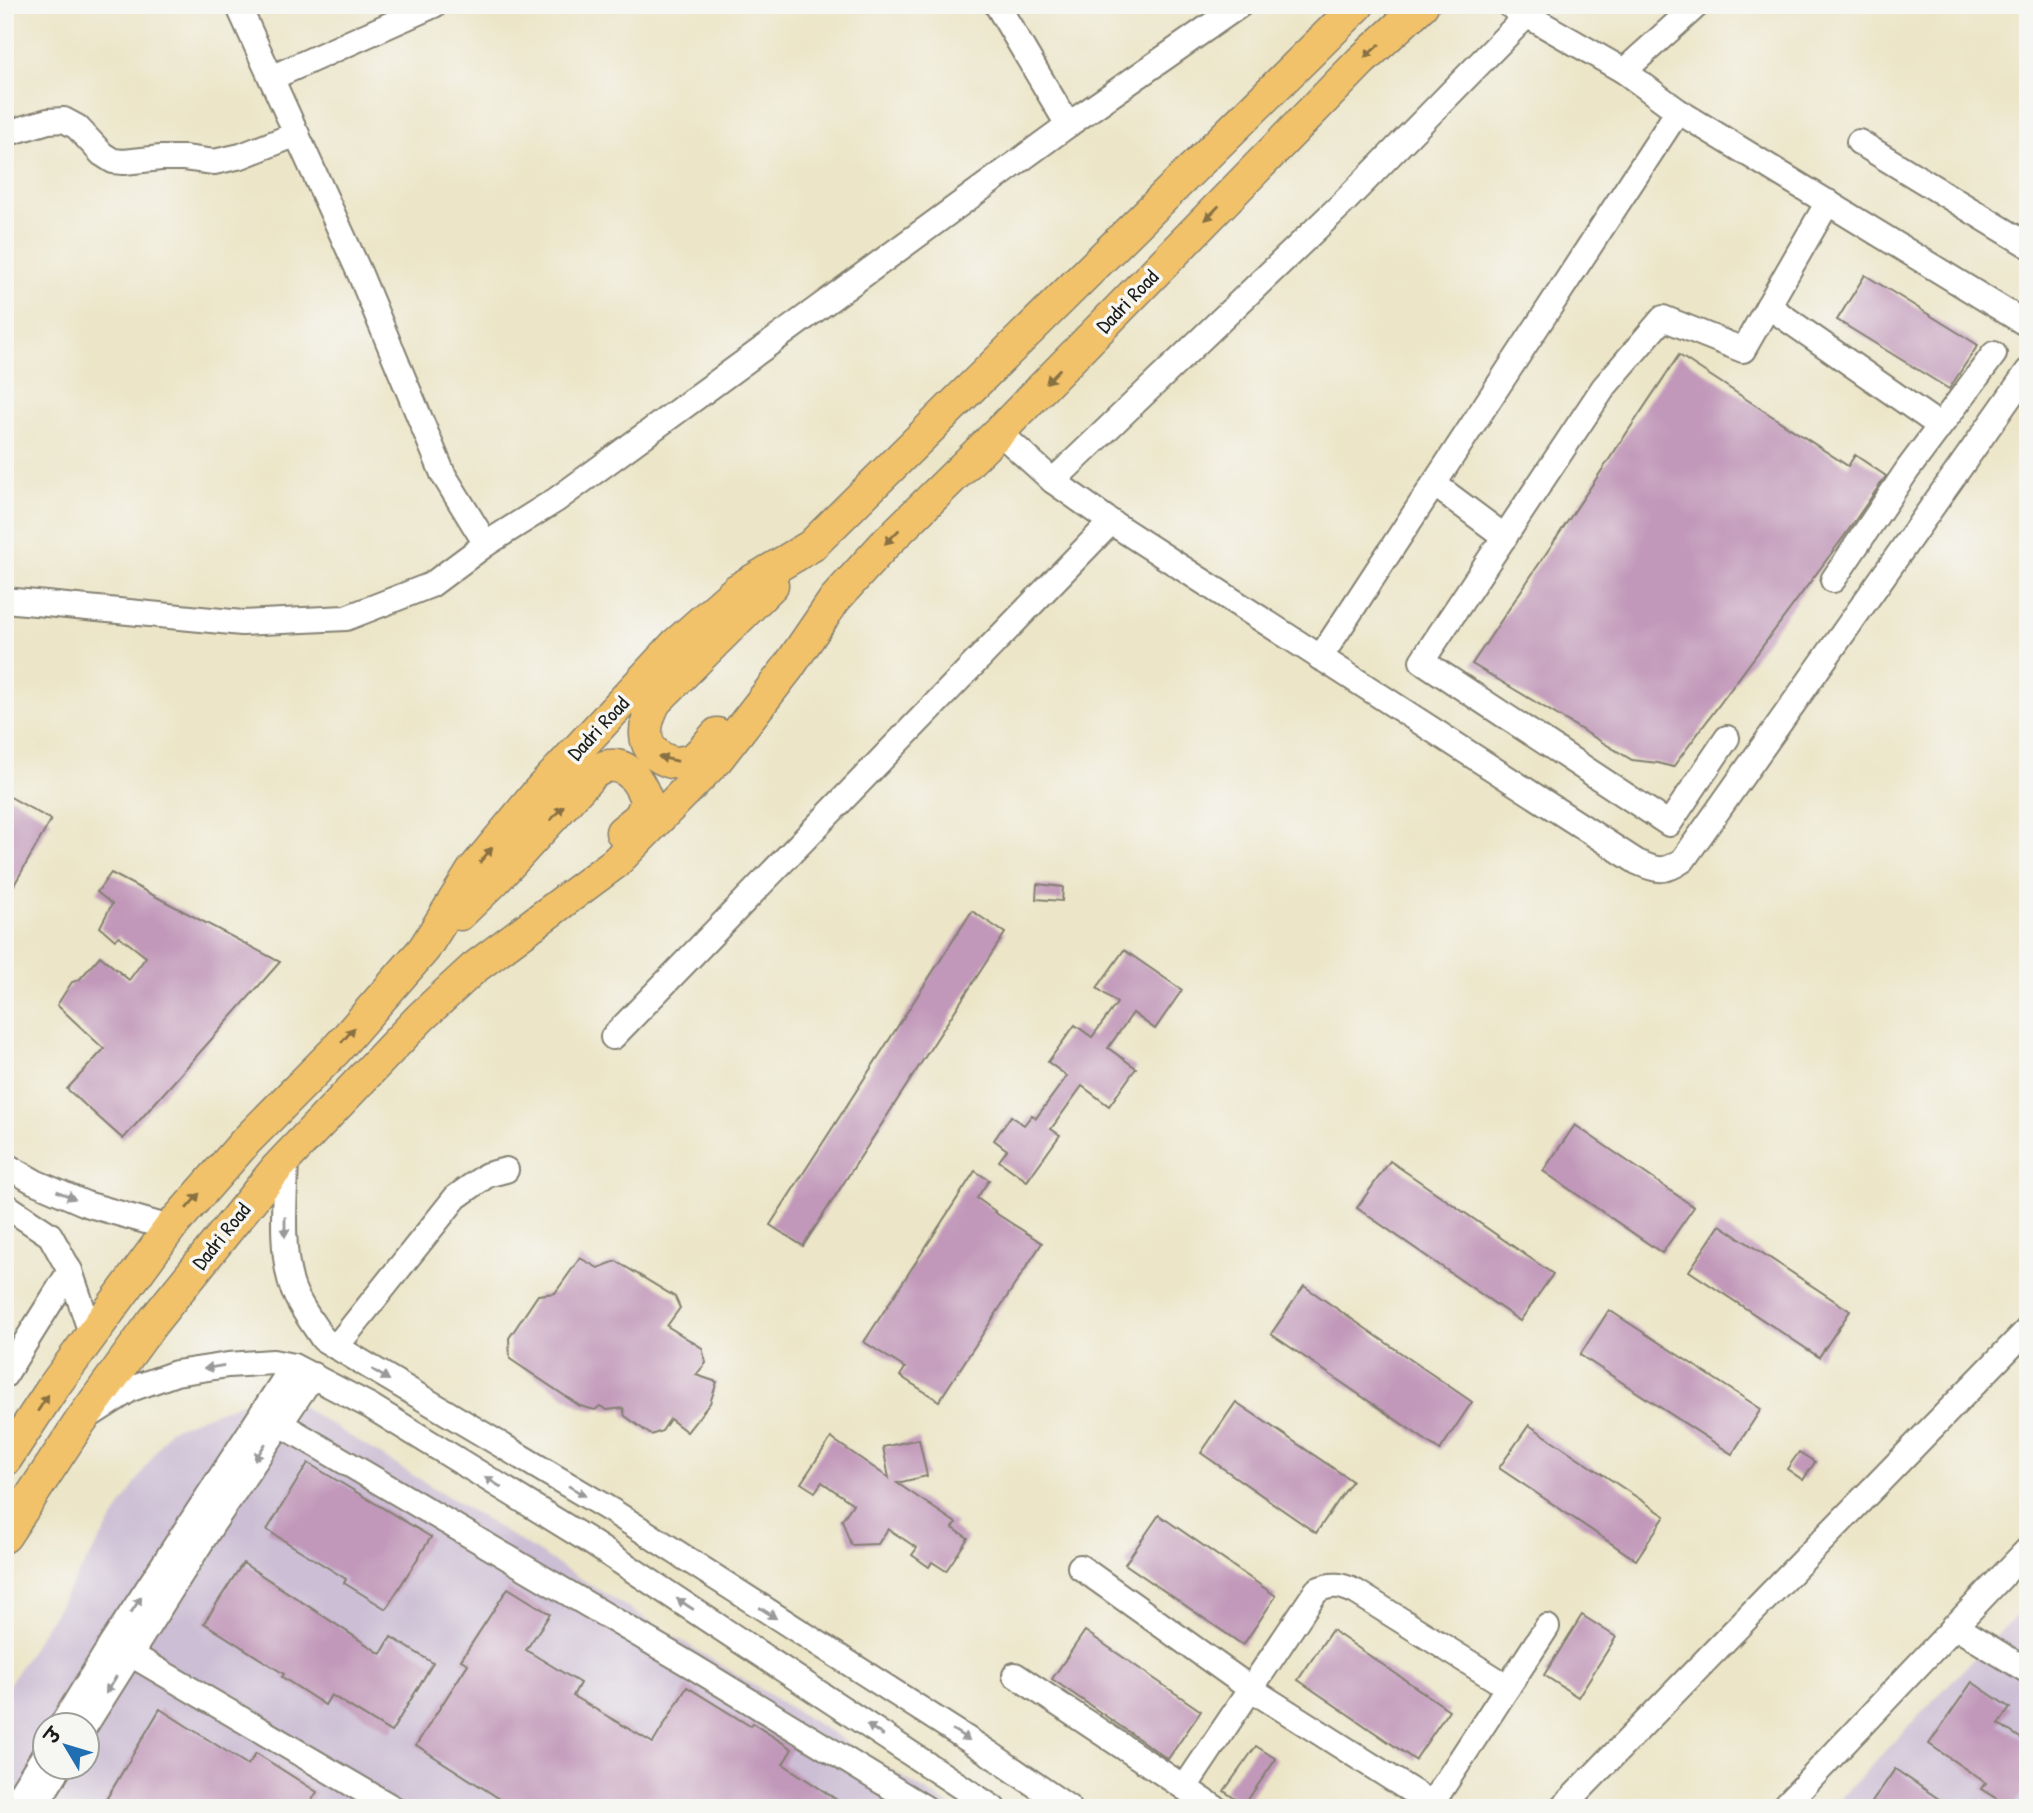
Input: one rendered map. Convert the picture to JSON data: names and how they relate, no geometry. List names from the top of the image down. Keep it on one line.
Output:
{"streets":{"main road":["Dadri Road"]},"north":"top left"}
